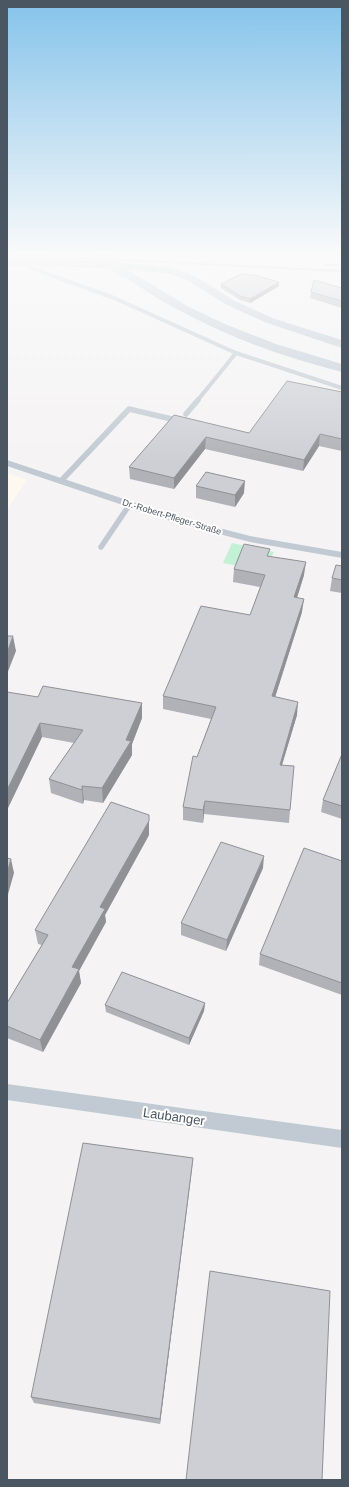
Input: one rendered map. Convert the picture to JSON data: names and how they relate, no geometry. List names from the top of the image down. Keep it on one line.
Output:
{"streets":{"street":["Dr.-Robert-Pfleger-Straße","Laubanger"]}}
